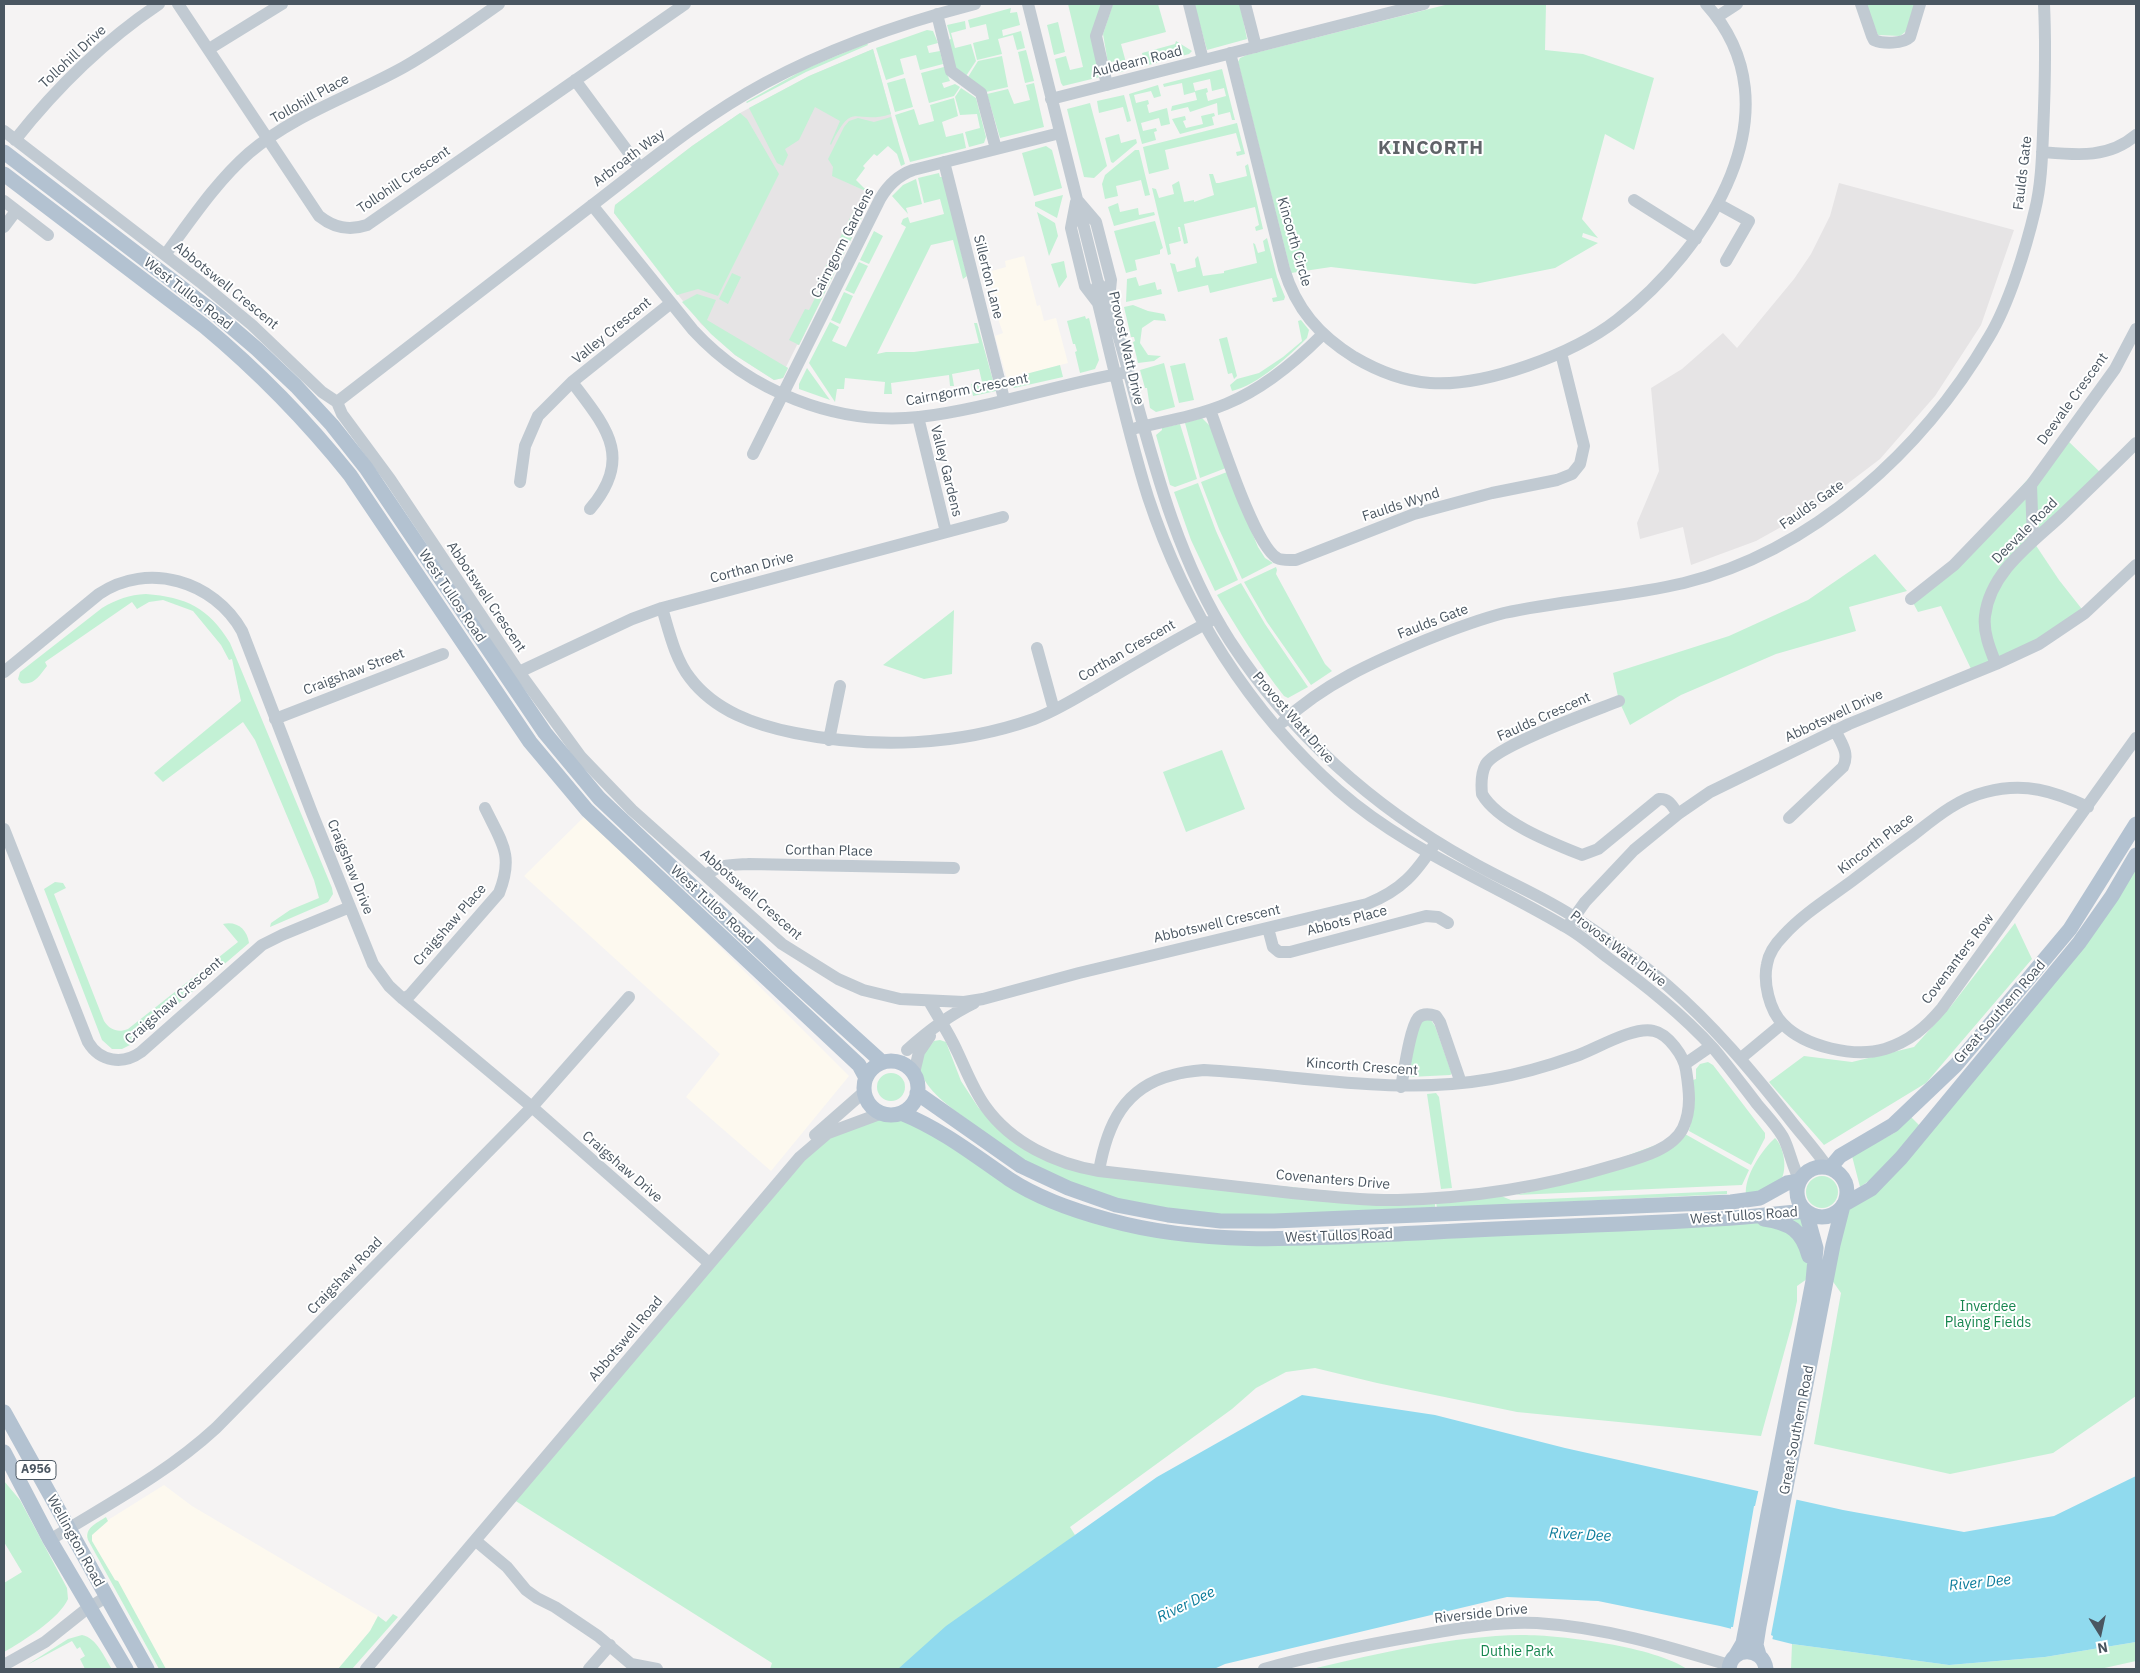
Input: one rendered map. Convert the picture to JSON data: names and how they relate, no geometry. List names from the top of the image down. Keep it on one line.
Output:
{"streets":{"main road":["West Tullos Road","Great Southern Road","A956","Wellington Road"],"street":["Tollohill Drive","Auldearn Road","Tollohill Place","Arbroath Way","Faulds Gate","Tollohill Crescent","Kincorth Circle","Cairngorm Gardens","Sillerton Lane","Abbotswell Crescent","Valley Crescent","Provost Watt Drive","Cairngorm Crescent","Deevale Crescent","Valley Gardens","Faulds Wynd","Deevale Road","Corthan Drive","Corthan Crescent","Craigshaw Street","Abbotswell Drive","Faulds Crescent","Kincorth Place","Corthan Place","Craigshaw Drive","Abbots Place","Craigshaw Place","Covenanters Row","Craigshaw Crescent","Kincorth Crescent","Covenanters Drive","Craigshaw Road","Abbotswell Road","Riverside Drive"]},"crossings":[["Tollohill Drive","Abbotswell Crescent"],["Auldearn Road","Kincorth Circle"],["Auldearn Road","Provost Watt Drive"],["Tollohill Place","Tollohill Crescent"],["Tollohill Place","Abbotswell Crescent"],["Arbroath Way","Abbotswell Crescent"],["Arbroath Way","Cairngorm Crescent"],["Faulds Gate","Provost Watt Drive"],["Kincorth Circle","Faulds Wynd"],["Cairngorm Gardens","Sillerton Lane"],["Cairngorm Gardens","Provost Watt Drive"],["Cairngorm Gardens","Cairngorm Crescent"],["Sillerton Lane","Cairngorm Crescent"],["Abbotswell Crescent","West Tullos Road"],["Abbotswell Crescent","Provost Watt Drive"],["Abbotswell Crescent","Corthan Drive"],["Abbotswell Crescent","Corthan Place"],["Abbotswell Crescent","Abbots Place"],["Abbotswell Crescent","Covenanters Drive"],["West Tullos Road","Provost Watt Drive"],["West Tullos Road","Great Southern Road"],["Valley Crescent","Cairngorm Crescent"],["Provost Watt Drive","Cairngorm Crescent"],["Provost Watt Drive","Corthan Crescent"],["Provost Watt Drive","Abbotswell Drive"],["Provost Watt Drive","Great Southern Road"],["Cairngorm Crescent","Valley Gardens"],["Valley Gardens","Corthan Drive"],["Deevale Road","Abbotswell Drive"],["Corthan Drive","Corthan Crescent"],["Craigshaw Street","Craigshaw Drive"],["Abbotswell Drive","Faulds Crescent"],["Kincorth Place","Covenanters Row"],["Craigshaw Drive","Craigshaw Place"],["Craigshaw Drive","Craigshaw Crescent"],["Craigshaw Drive","Craigshaw Road"],["Craigshaw Drive","Abbotswell Road"],["Great Southern Road","Riverside Drive"],["Kincorth Crescent","Covenanters Drive"],["Craigshaw Road","Wellington Road"]],"districts":["KINCORTH"],"water":["River Dee"],"parks":["Inverdee Playing Fields","Duthie Park"],"north":"bottom"}
